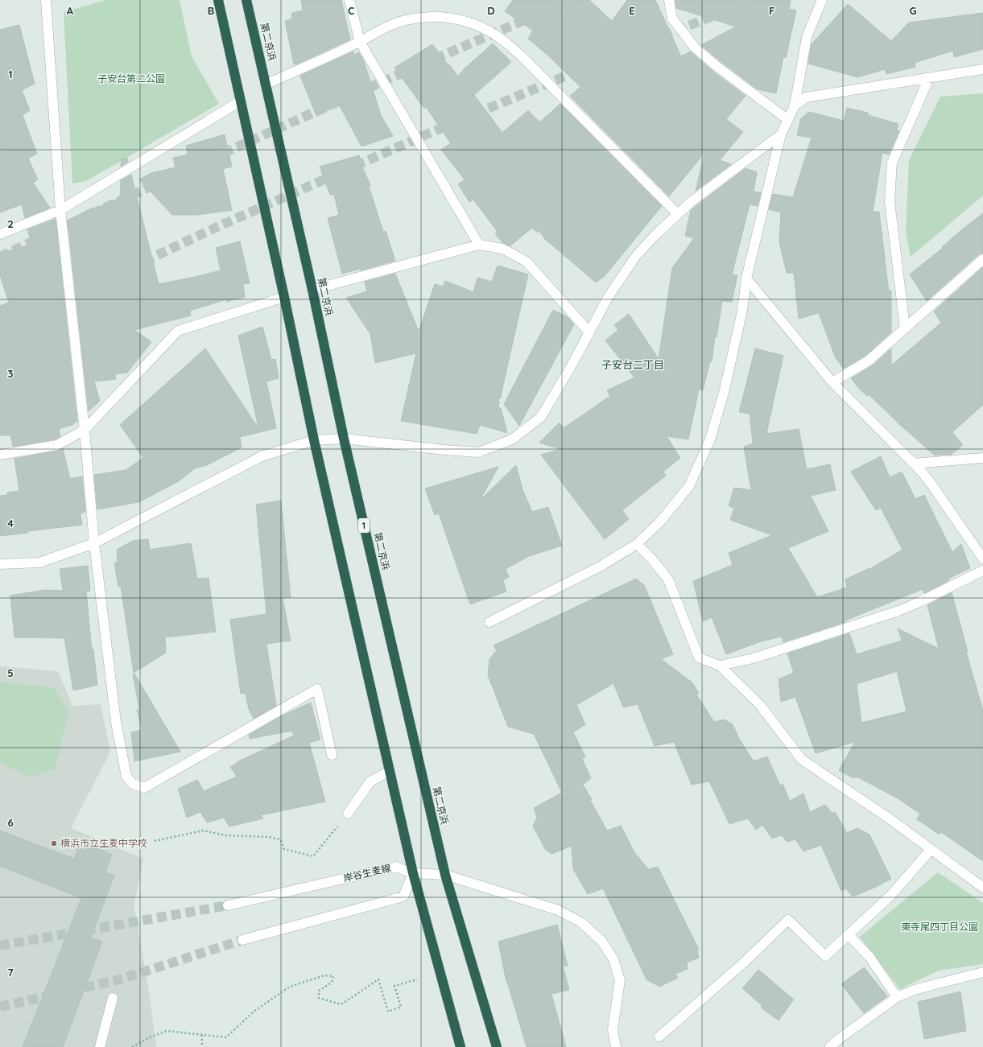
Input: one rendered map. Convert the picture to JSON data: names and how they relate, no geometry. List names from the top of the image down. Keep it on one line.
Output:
{"streets":{"highway":["第二京浜","1"],"street":["岸谷生麦線"]},"crossings":[["第二京浜","岸谷生麦線"]],"districts":["子安台二丁目"],"parks":["子安台第二公園","東寺尾四丁目公園"],"places":["横浜市立生麦中学校"],"grid":{"columns":["A","B","C","D","E","F","G"],"rows":["1","2","3","4","5","6","7"]}}
